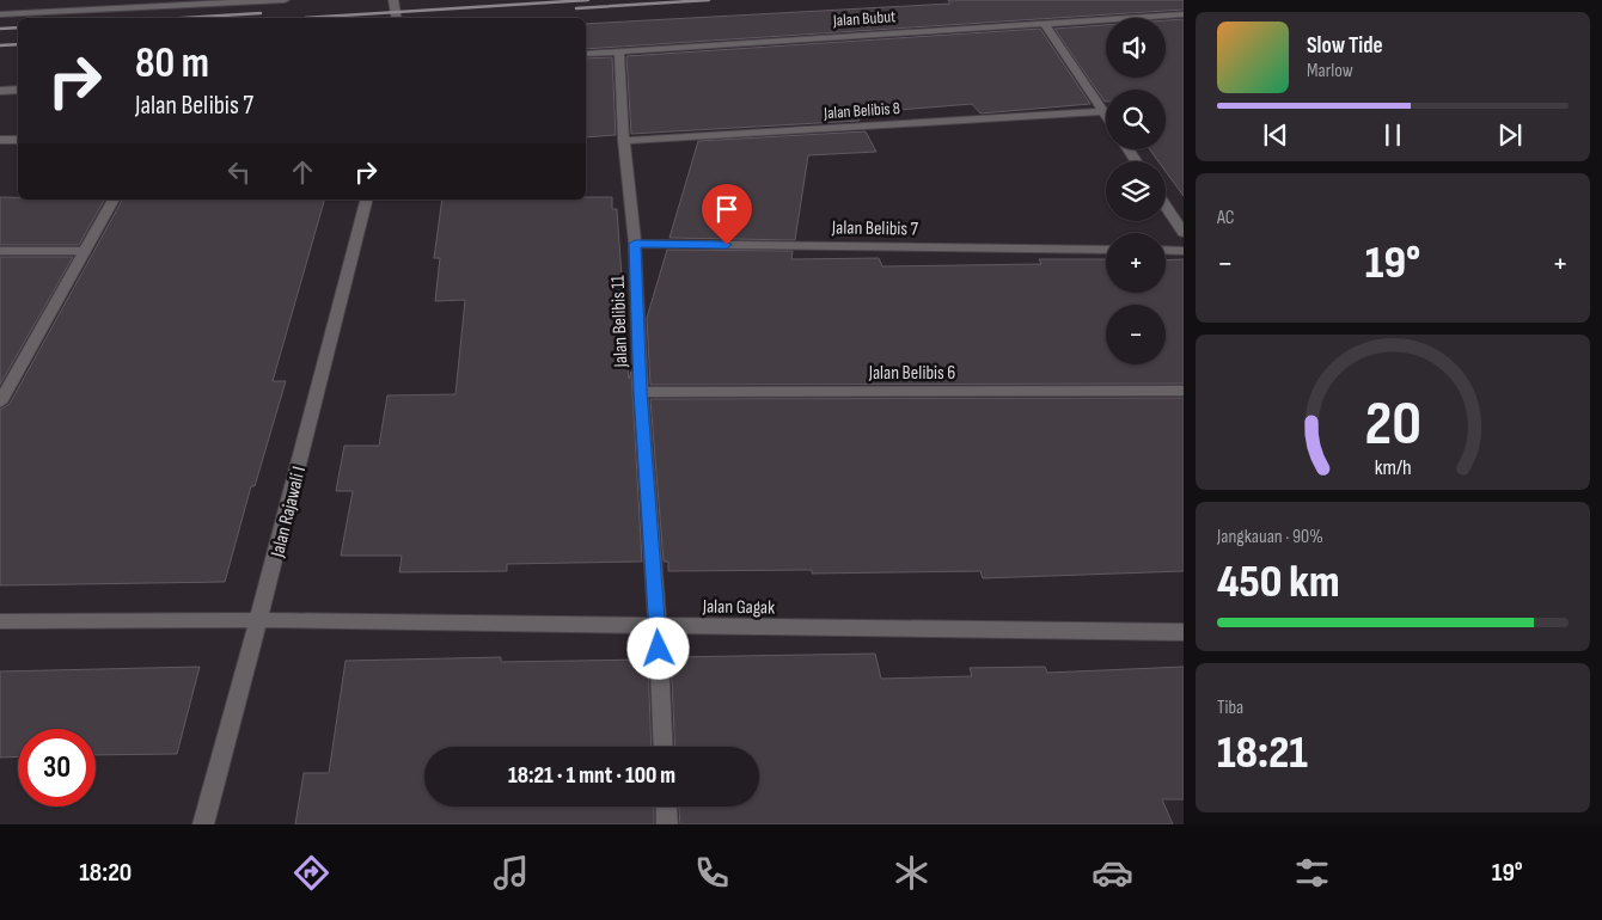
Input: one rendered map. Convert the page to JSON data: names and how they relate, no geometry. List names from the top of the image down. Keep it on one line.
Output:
{"streets":{"street":["Jalan Bubut","Jalan Belibis 8","Jalan Belibis 7","Jalan Belibis 11","Jalan Belibis 6","Jalan Rajawali I","Jalan Gagak"]},"crossings":[["Jalan Bubut","Jalan Belibis 11"],["Jalan Belibis 8","Jalan Belibis 11"],["Jalan Belibis 7","Jalan Belibis 11"],["Jalan Belibis 11","Jalan Belibis 6"],["Jalan Belibis 11","Jalan Gagak"],["Jalan Rajawali I","Jalan Gagak"]],"page":{"map_buttons":["+","−"],"turn":["80 m","Jalan Belibis 7"],"song":["Slow Tide","Marlow"],"tile":["AC",["Jangkauan · 90%","450 km"],["Tiba","18:21"]],"heat":["−","19°","+"],"limit":"30","trip":"18:21 · 1 mnt · 100 m","tabs":["18:20","19°"],"gauge":["20","km/h"]}}
